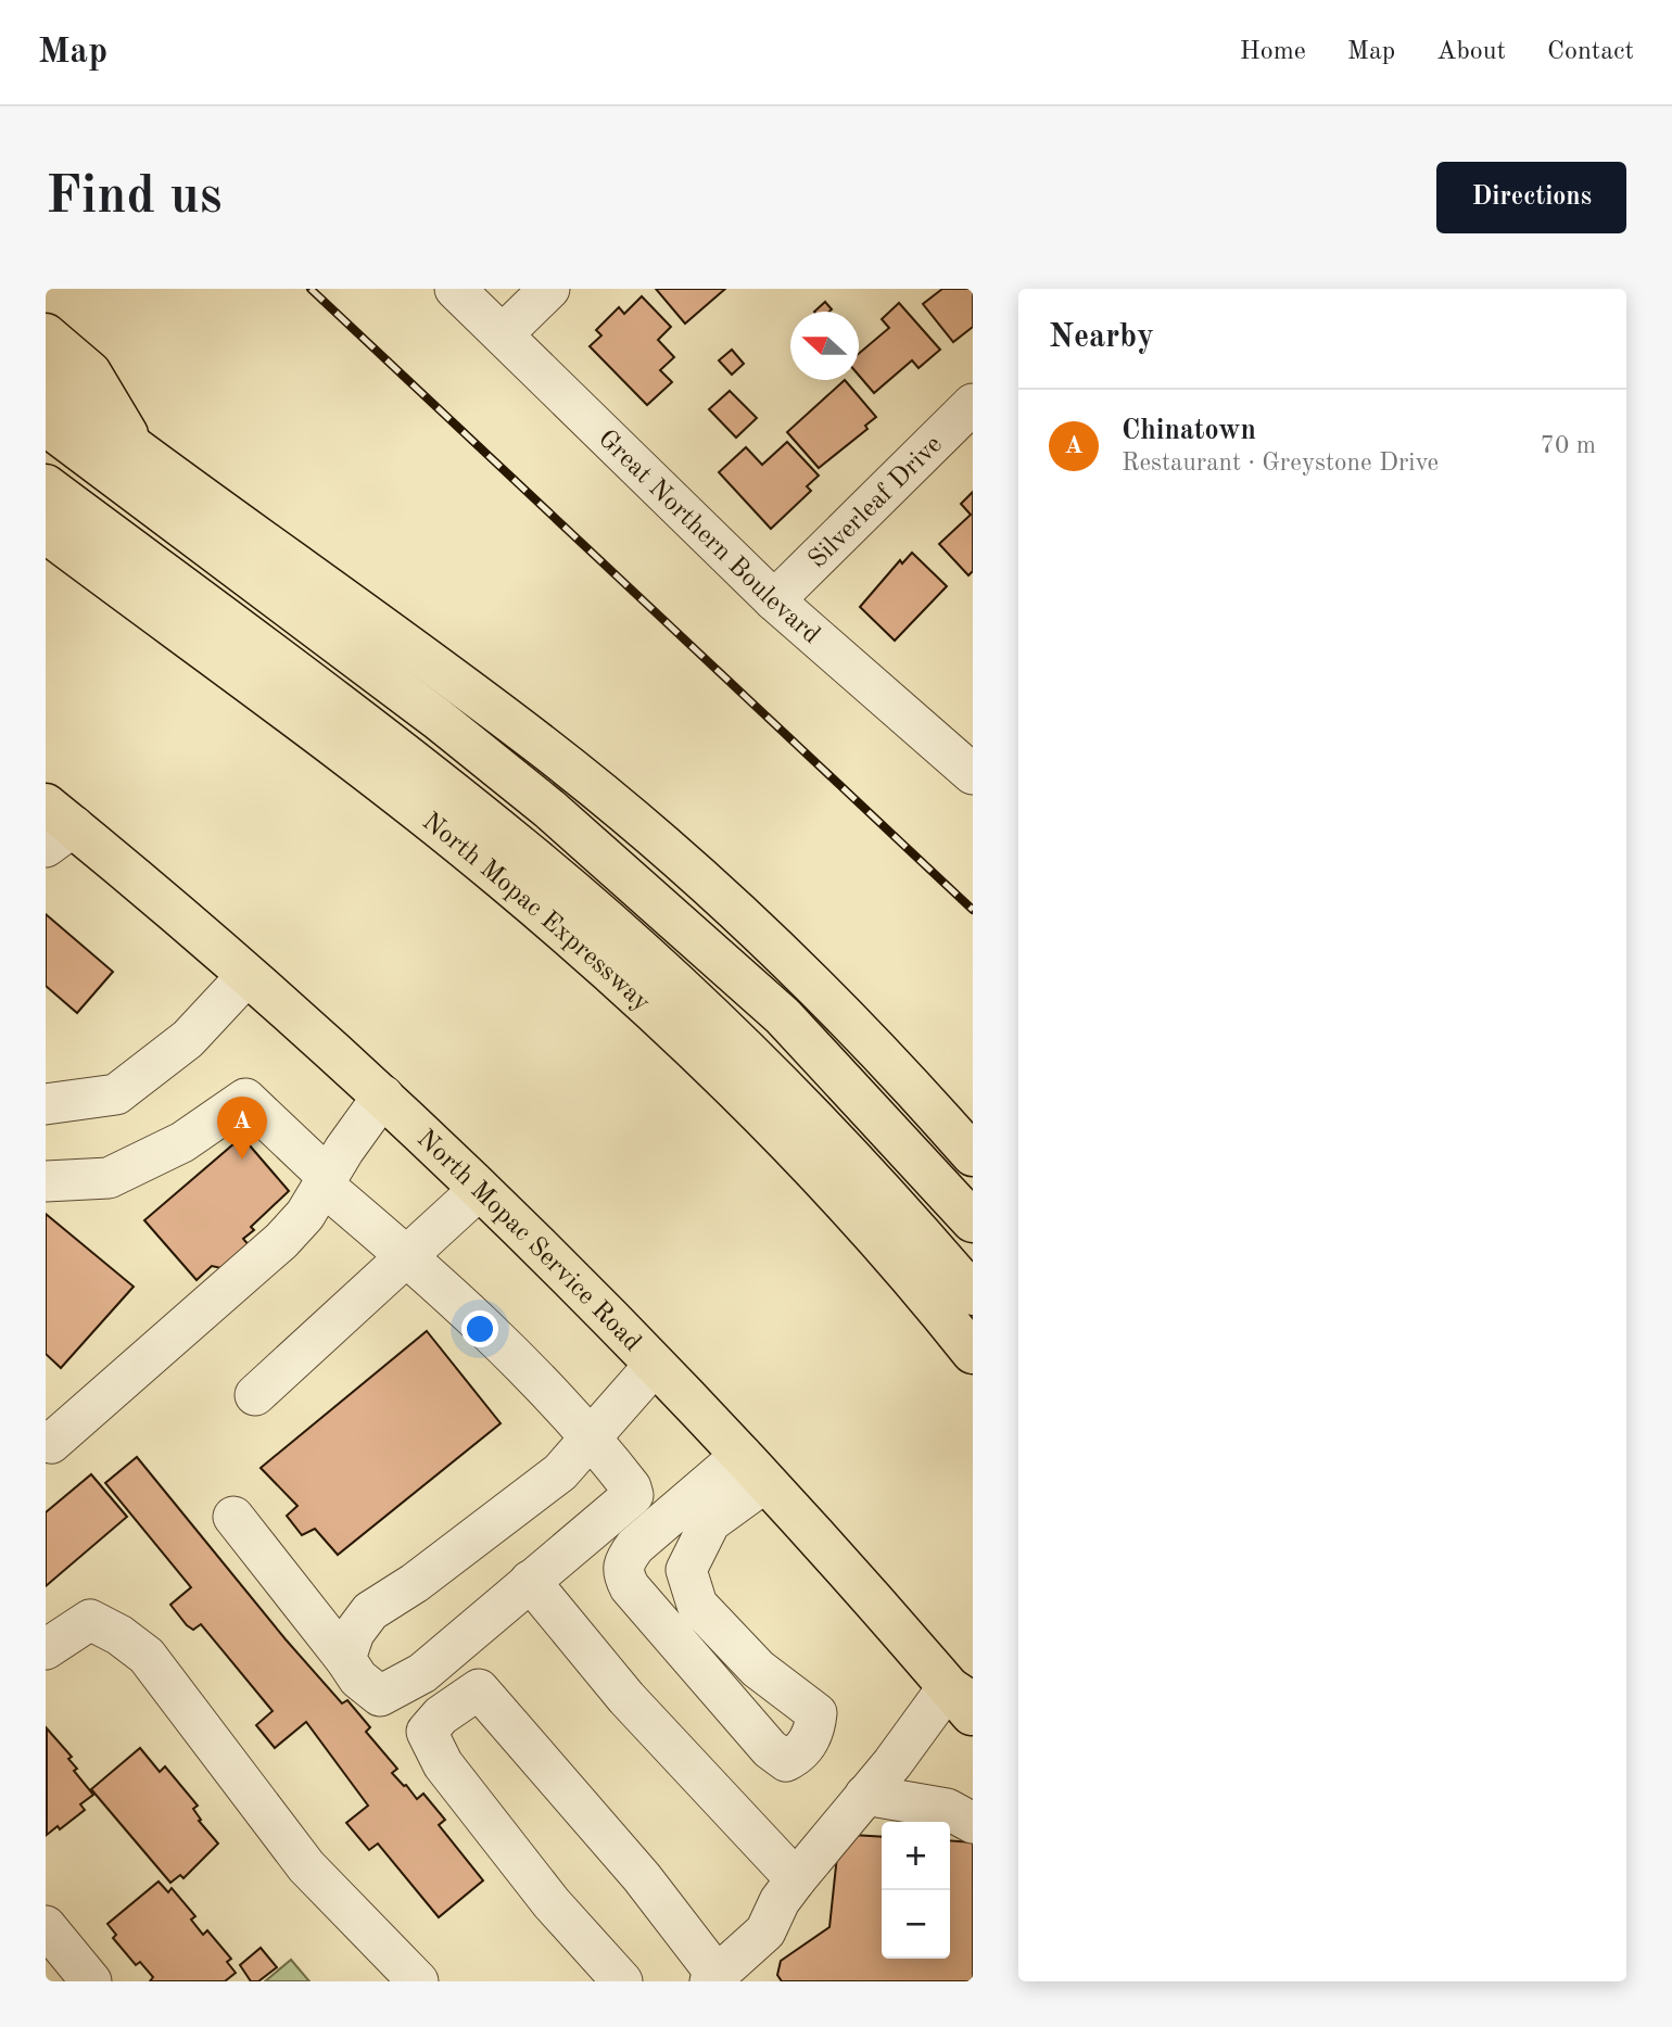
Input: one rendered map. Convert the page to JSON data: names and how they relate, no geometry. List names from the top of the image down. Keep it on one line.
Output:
{"streets":{"main road":["North Mopac Expressway","North Mopac Service Road"],"street":["Silverleaf Drive","Great Northern Boulevard"]},"crossings":[["Silverleaf Drive","Great Northern Boulevard"]],"north":"left","page":{"header":"Map","nav":["Home","Map","About","Contact"],"buttons":"Directions","title":"Find us","heading":"Nearby","list":[{"mark":"A","name":"Chinatown","note":"Restaurant · Greystone Drive","value":"70 m"}],"pins":"A","map_buttons":["+","−"]}}
